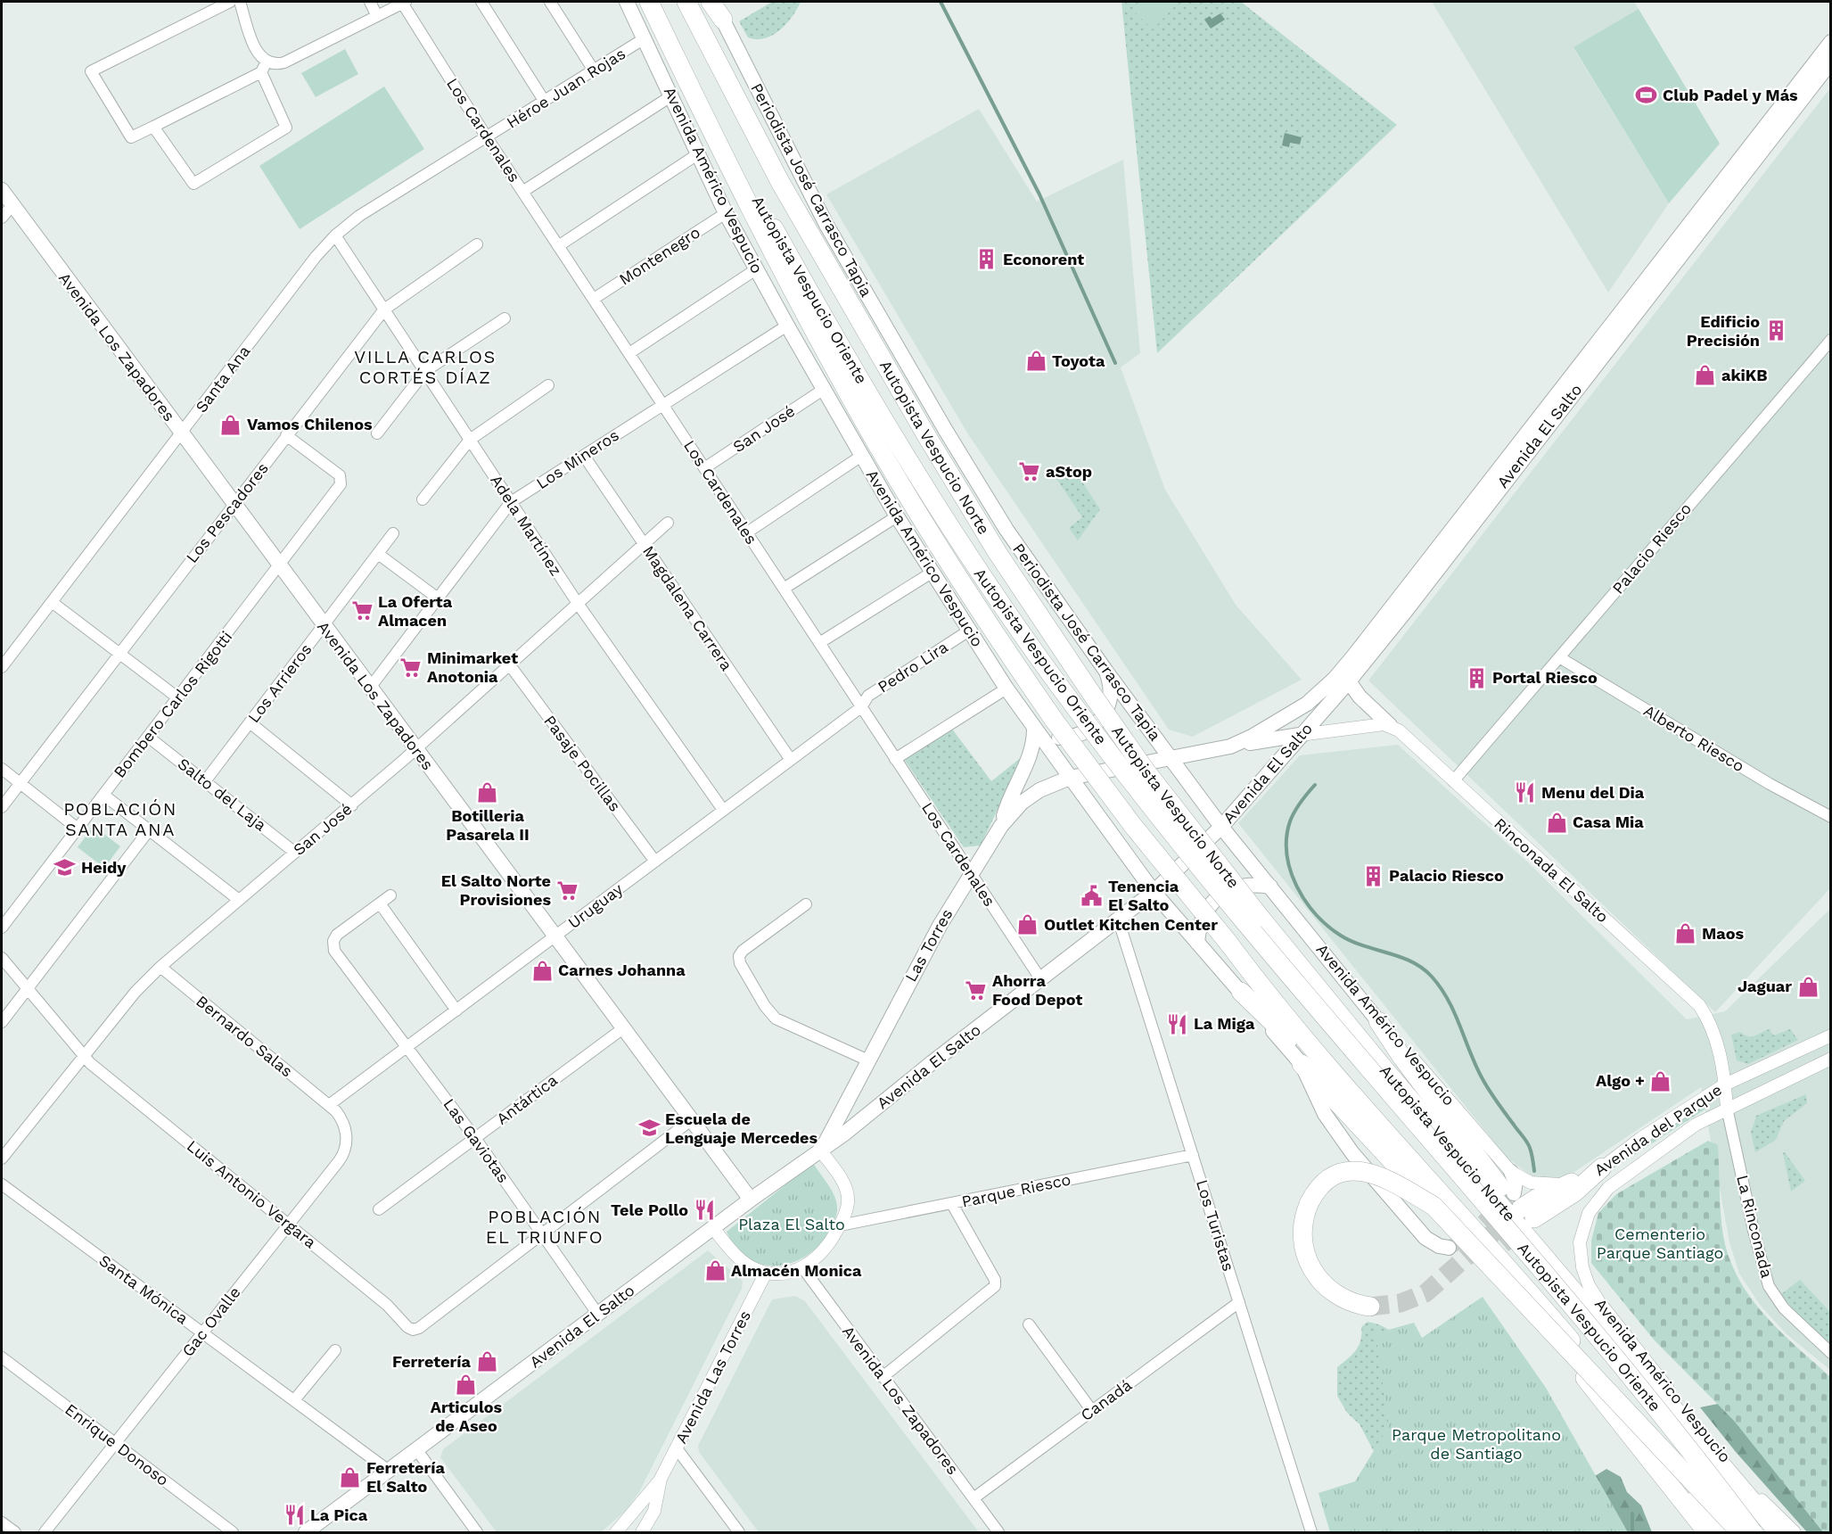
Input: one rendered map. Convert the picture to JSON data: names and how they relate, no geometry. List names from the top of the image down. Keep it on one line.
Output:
{"streets":{"highway":["Autopista Vespucio Oriente","Autopista Vespucio Norte"],"main road":["Avenida Américo Vespucio","Periodista José Carrasco Tapia","Avenida Los Zapadores","Avenida El Salto","Las Torres"],"street":["Héroe Juan Rojas","Los Cardenales","Montenegro","Santa Ana","San José","Los Mineros","Los Pescadores","Adela Martínez","Palacio Riesco","Magdalena Carrera","Pedro Lira","Los Arrieros","Bombero Carlos Rigotti","Alberto Riesco","Pasaje Pocillas","Salto del Laja","Rinconada El Salto","Uruguay","Bernardo Salas","Antártica","Avenida del Parque","Las Gaviotas","Parque Riesco","Luis Antonio Vergara","Los Turistas","La Rinconada","Santa Mónica","Gac Ovalle","Avenida Las Torres","Canadá","Enrique Donoso"]},"crossings":[["Héroe Juan Rojas","Los Cardenales"],["Héroe Juan Rojas","Avenida Américo Vespucio"],["Héroe Juan Rojas","Santa Ana"],["Los Cardenales","Montenegro"],["Los Cardenales","Santa Ana"],["Los Cardenales","San José"],["Los Cardenales","Avenida El Salto"],["Los Cardenales","Los Mineros"],["Los Cardenales","Pedro Lira"],["Los Cardenales","Uruguay"],["Los Cardenales","Las Torres"],["Avenida Américo Vespucio","Periodista José Carrasco Tapia"],["Avenida Américo Vespucio","Montenegro"],["Avenida Américo Vespucio","San José"],["Avenida Américo Vespucio","Avenida El Salto"],["Avenida Américo Vespucio","Los Mineros"],["Avenida Américo Vespucio","Pedro Lira"],["Avenida Américo Vespucio","Las Torres"],["Avenida Américo Vespucio","Avenida del Parque"],["Periodista José Carrasco Tapia","Avenida El Salto"],["Avenida Los Zapadores","Santa Ana"],["Avenida Los Zapadores","San José"],["Avenida Los Zapadores","Avenida El Salto"],["Avenida Los Zapadores","Los Mineros"],["Avenida Los Zapadores","Los Pescadores"],["Avenida Los Zapadores","Los Arrieros"],["Avenida Los Zapadores","Bombero Carlos Rigotti"],["Avenida Los Zapadores","Uruguay"],["Avenida Los Zapadores","Antártica"],["Avenida Los Zapadores","Canadá"],["Santa Ana","Adela Martínez"],["San José","Adela Martínez"],["San José","Magdalena Carrera"],["San José","Pasaje Pocillas"],["San José","Salto del Laja"],["San José","Bernardo Salas"],["San José","Luis Antonio Vergara"],["Avenida El Salto","Las Torres"],["Avenida El Salto","Las Gaviotas"],["Avenida El Salto","Los Turistas"],["Avenida El Salto","Santa Mónica"],["Los Mineros","Adela Martínez"],["Los Mineros","Magdalena Carrera"],["Los Pescadores","Adela Martínez"],["Los Pescadores","Bombero Carlos Rigotti"],["Adela Martínez","Uruguay"],["Palacio Riesco","Alberto Riesco"],["Palacio Riesco","Rinconada El Salto"],["Magdalena Carrera","Uruguay"],["Pedro Lira","Uruguay"],["Los Arrieros","Salto del Laja"],["Bombero Carlos Rigotti","Salto del Laja"],["Pasaje Pocillas","Uruguay"],["Rinconada El Salto","Avenida del Parque"],["Rinconada El Salto","La Rinconada"],["Uruguay","Bernardo Salas"],["Uruguay","Las Gaviotas"],["Uruguay","Gac Ovalle"],["Bernardo Salas","Gac Ovalle"],["Antártica","Las Gaviotas"],["Avenida del Parque","La Rinconada"],["Las Gaviotas","Luis Antonio Vergara"],["Parque Riesco","Los Turistas"],["Luis Antonio Vergara","Gac Ovalle"],["Los Turistas","Canadá"],["Santa Mónica","Gac Ovalle"],["Gac Ovalle","Enrique Donoso"]],"districts":["VILLA CARLOS CORTÉS DÍAZ","POBLACIÓN SANTA ANA","POBLACIÓN EL TRIUNFO"],"parks":["Plaza El Salto","Cementerio Parque Santiago","Parque Metropolitano de Santiago"],"places":{"sports":["Club Padel y Más"],"building":["Econorent","Edificio Precisión","Portal Riesco","Palacio Riesco"],"shop":["Toyota","akiKB","Vamos Chilenos","Botilleria Pasarela II","Casa Mia","Outlet Kitchen Center","Maos","Carnes Johanna","Jaguar","Algo +","Almacén Monica","Ferretería","Articulos de Aseo","Ferretería El Salto"],"supermarket":["aStop","La Oferta Almacen","Minimarket Anotonia","El Salto Norte Provisiones","Ahorra Food Depot"],"restaurant":["Menu del Dia","La Miga","Tele Pollo","La Pica"],"school or university":["Heidy","Escuela de Lenguaje Mercedes"],"public building":["Tenencia El Salto"]}}
